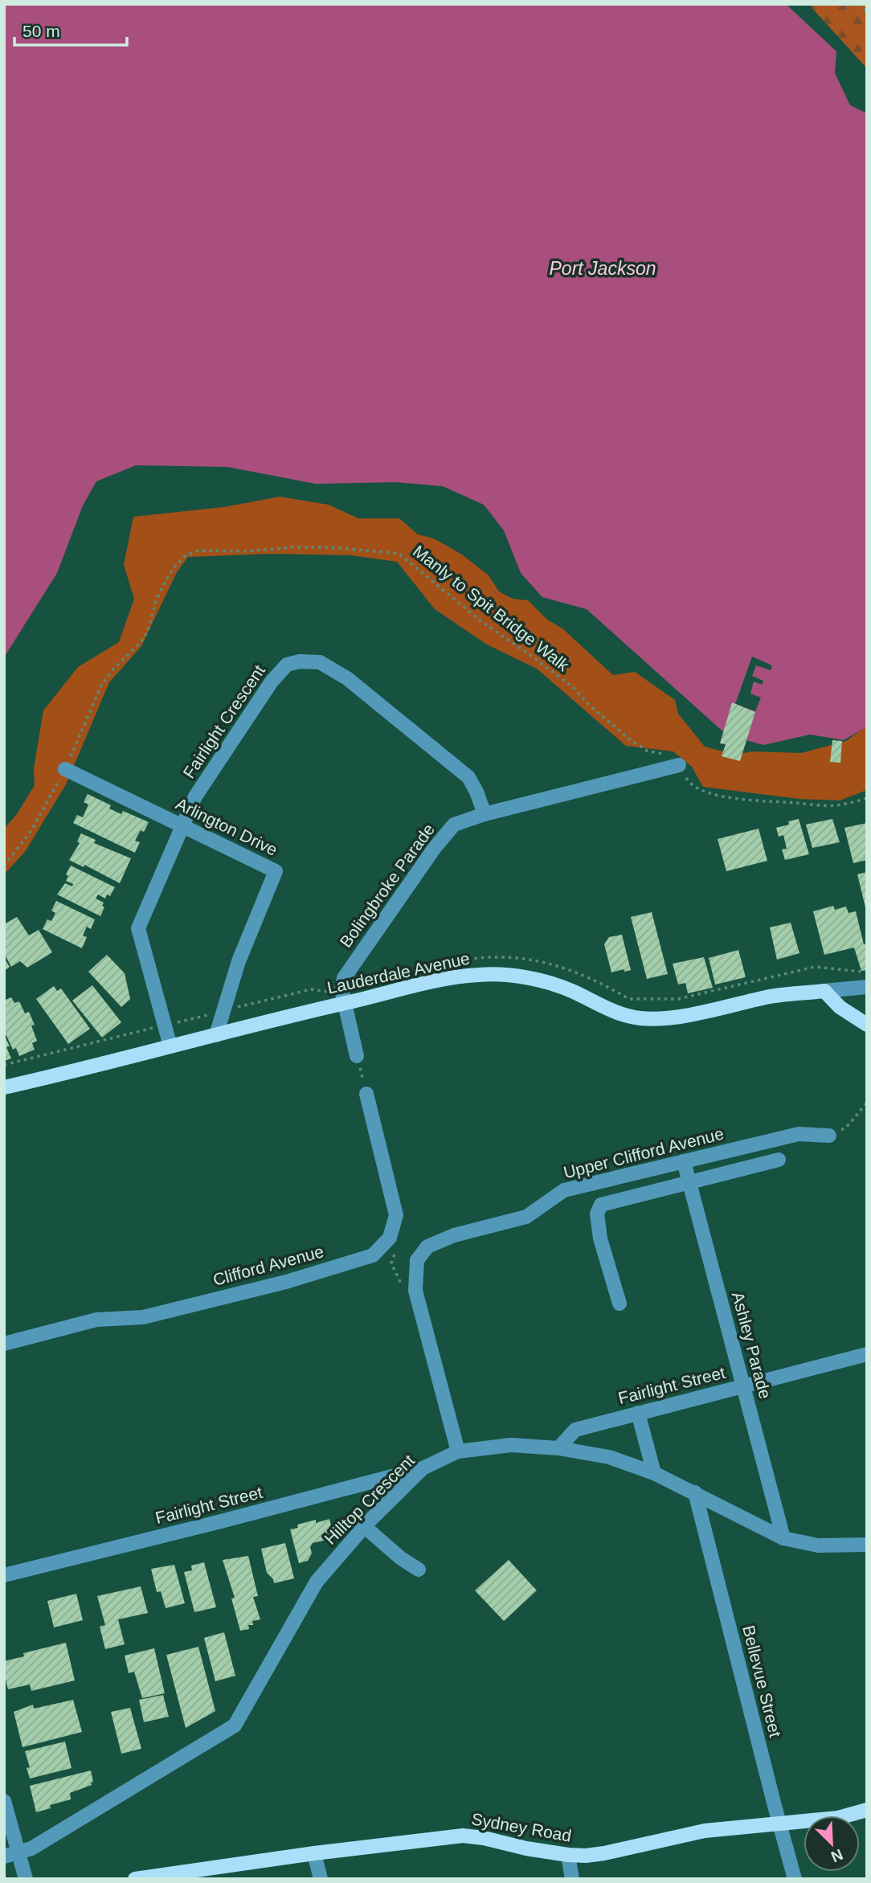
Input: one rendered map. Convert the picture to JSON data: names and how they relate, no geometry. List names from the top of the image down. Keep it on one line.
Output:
{"streets":{"main road":["Lauderdale Avenue","Sydney Road"],"street":["Fairlight Crescent","Arlington Drive","Bolingbroke Parade","Upper Clifford Avenue","Clifford Avenue","Ashley Parade","Fairlight Street","Hilltop Crescent","Bellevue Street"],"path":["Manly to Spit Bridge Walk"]},"crossings":[["Manly to Spit Bridge Walk","Arlington Drive"],["Manly to Spit Bridge Walk","Bolingbroke Parade"],["Fairlight Crescent","Arlington Drive"],["Fairlight Crescent","Bolingbroke Parade"],["Fairlight Crescent","Lauderdale Avenue"],["Arlington Drive","Lauderdale Avenue"],["Bolingbroke Parade","Lauderdale Avenue"],["Upper Clifford Avenue","Ashley Parade"],["Upper Clifford Avenue","Hilltop Crescent"],["Ashley Parade","Fairlight Street"],["Ashley Parade","Hilltop Crescent"],["Fairlight Street","Hilltop Crescent"],["Hilltop Crescent","Bellevue Street"],["Bellevue Street","Sydney Road"]],"water":["Port Jackson"],"scale_bar":"50 m","north":"bottom right"}
